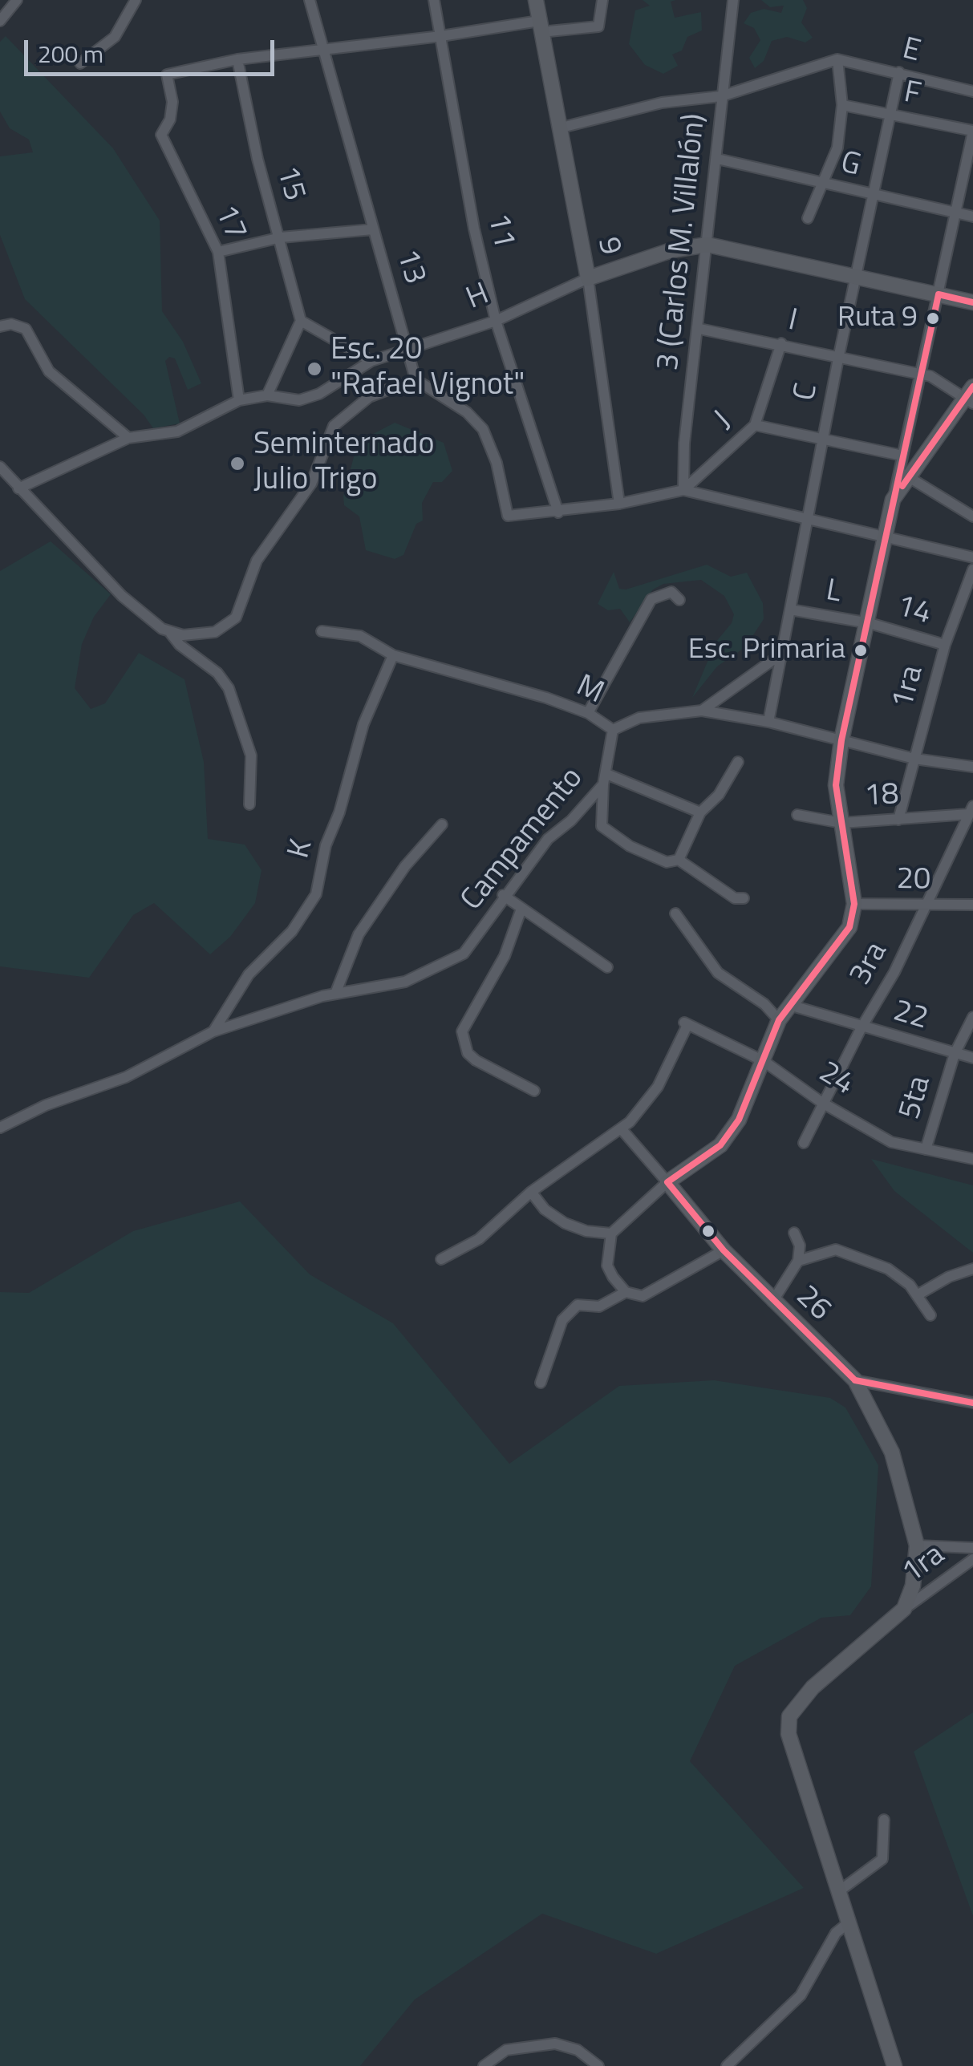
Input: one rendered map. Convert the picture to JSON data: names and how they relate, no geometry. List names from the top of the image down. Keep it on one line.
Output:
{"streets":{"street":["E","F","G","15","17","11","3 (Carlos M. Villalón)","9","13","H","I","C","J","L","14","1ra","M","18","Campamento","K","20","3ra","22","24","5ta","26"]},"crossings":[["E","C"],["F","C"],["G","3 (Carlos M. Villalón)"],["G","C"],["15","17"],["17","H"],["11","H"],["3 (Carlos M. Villalón)","H"],["3 (Carlos M. Villalón)","I"],["3 (Carlos M. Villalón)","J"],["9","H"],["13","H"],["H","C"],["I","C"],["C","J"],["C","L"],["C","M"],["L","14"],["14","1ra"],["1ra","M"],["1ra","18"],["M","Campamento"],["M","K"],["18","3ra"],["Campamento","K"],["20","3ra"],["3ra","22"],["3ra","24"],["22","5ta"],["24","5ta"],["24","26"]],"places":["Ruta 9","Esc. 20 \"Rafael Vignot\"","Seminternado Julio Trigo","Esc. Primaria"],"scale_bar":"200 m"}
